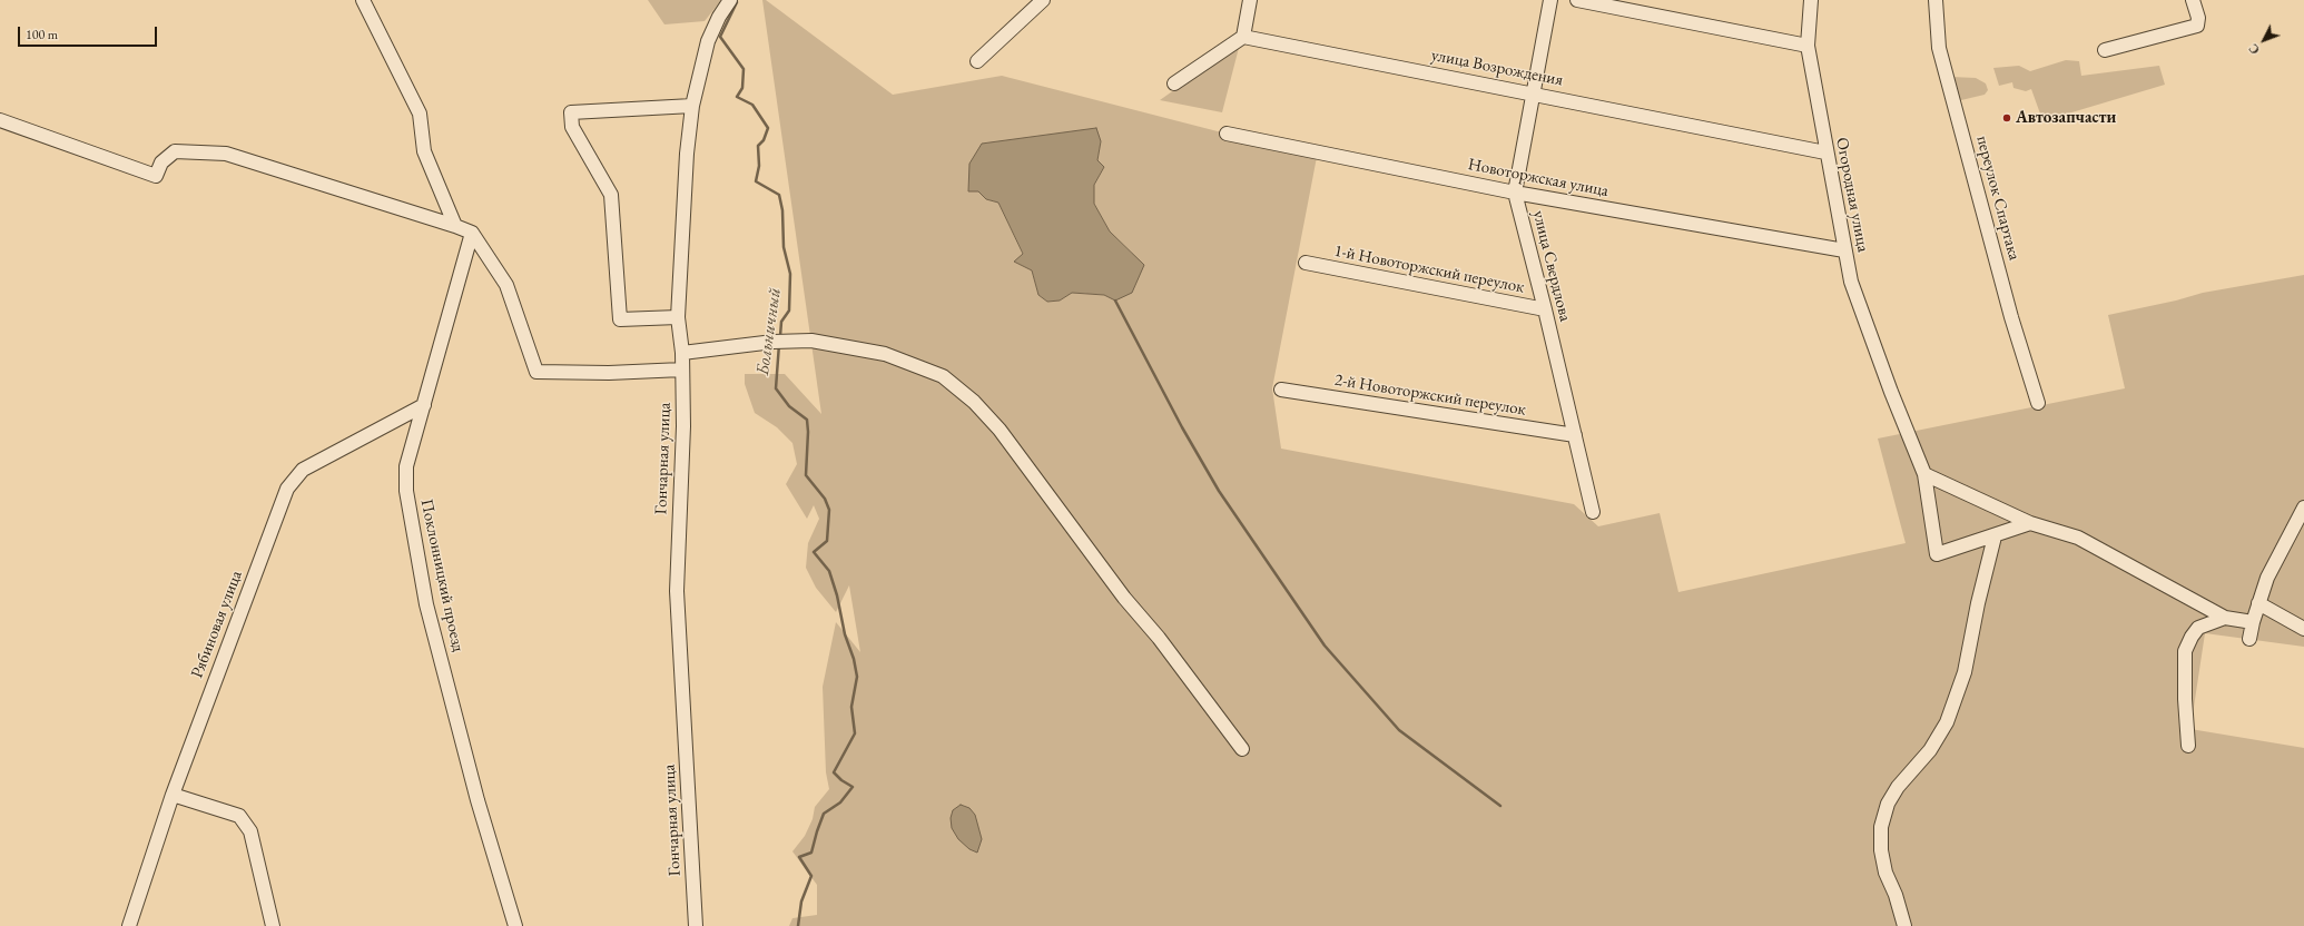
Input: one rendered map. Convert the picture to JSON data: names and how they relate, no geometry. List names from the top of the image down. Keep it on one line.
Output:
{"streets":{"street":["улица Возрождения","Новоторжская улица","Огородная улица","переулок Спартака","улица Свердлова","1-й Новоторжский переулок","2-й Новоторжский переулок","Гончарная улица","Поклонницкий проезд","Рябиновая улица"]},"crossings":[["улица Возрождения","Огородная улица"],["улица Возрождения","улица Свердлова"],["Новоторжская улица","Огородная улица"],["Новоторжская улица","улица Свердлова"],["улица Свердлова","1-й Новоторжский переулок"],["улица Свердлова","2-й Новоторжский переулок"],["Поклонницкий проезд","Рябиновая улица"]],"water":["Больничный"],"places":["Автозапчасти"],"scale_bar":"100 m","north":"bottom left"}
